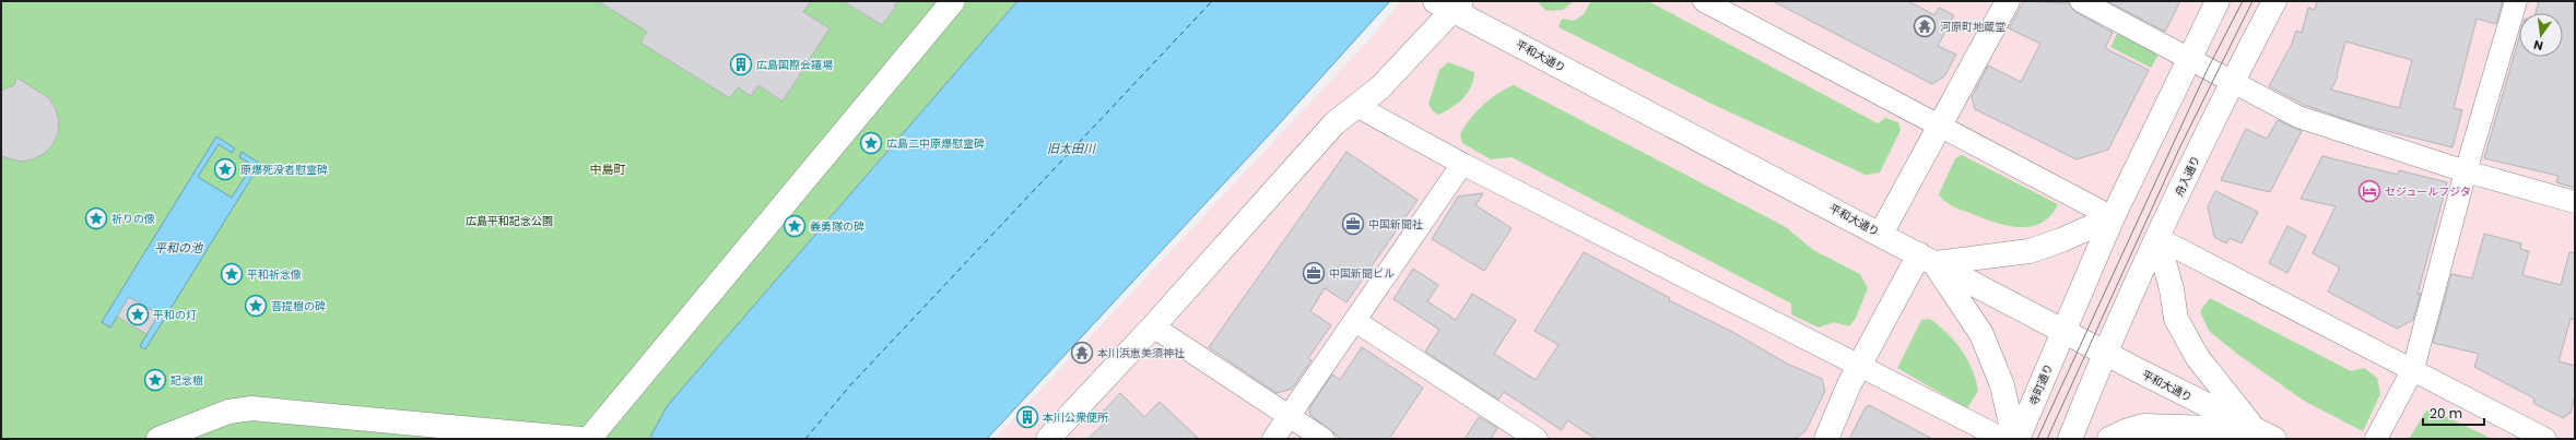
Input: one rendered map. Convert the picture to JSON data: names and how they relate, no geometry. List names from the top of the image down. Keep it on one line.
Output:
{"streets":{"street":["平和大通り","舟入通り","寺町通り"]},"crossings":[["平和大通り","舟入通り"],["平和大通り","寺町通り"]],"districts":["中島町"],"water":["旧太田川","平和の池"],"parks":["広島平和記念公園"],"places":{"temple":["河原町地蔵堂","本川浜恵美須神社"],"building":["広島国際会議場","本川公衆便所"],"place":["広島二中原爆慰霊碑","原爆死没者慰霊碑","祈りの像","義勇隊の碑","平和祈念像","菩提樹の碑","平和の灯","記念樹"],"hotel":["セジュールフジタ"],"office":["中国新聞社","中国新聞ビル"]},"scale_bar":"20 m","north":"bottom"}
